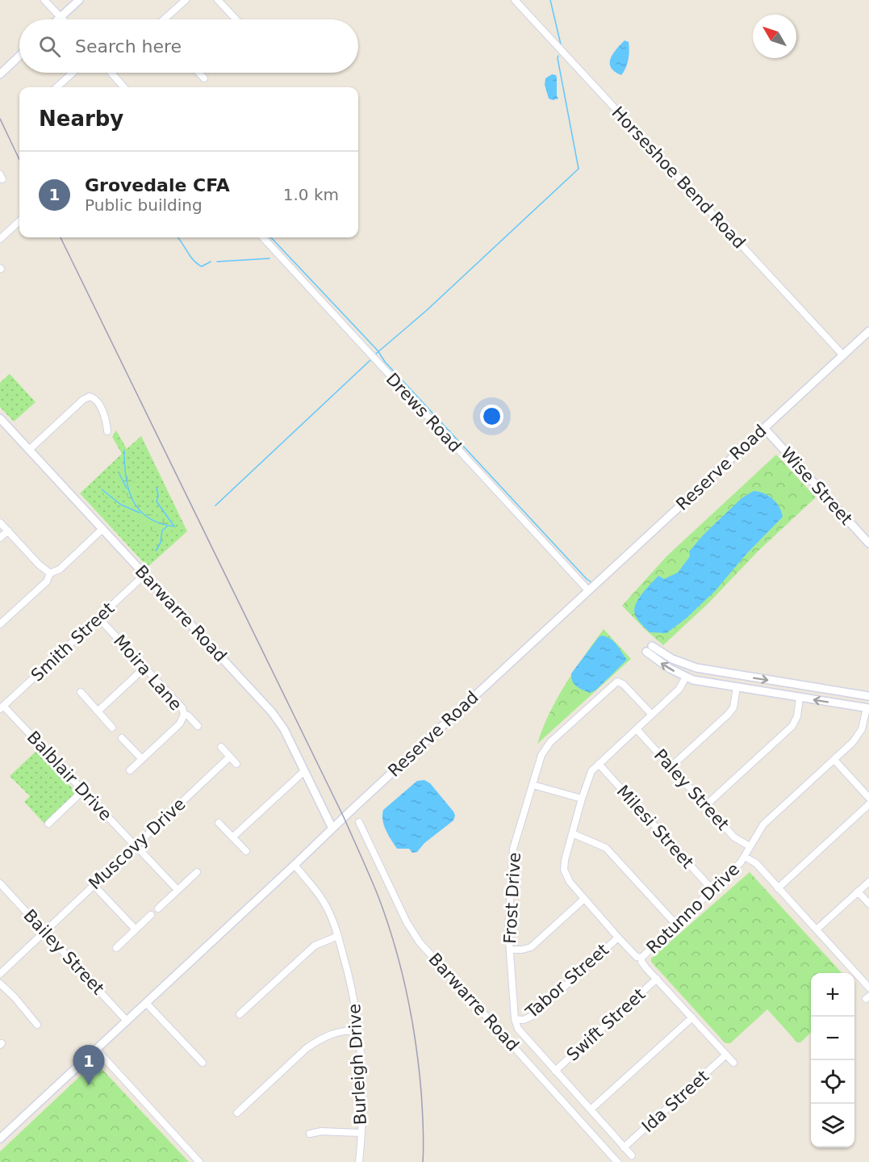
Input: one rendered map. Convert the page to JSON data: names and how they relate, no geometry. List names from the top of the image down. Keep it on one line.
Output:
{"streets":{"street":["Horseshoe Bend Road","Drews Road","Reserve Road","Wise Street","Barwarre Road","Smith Street","Moira Lane","Balblair Drive","Paley Street","Milesi Street","Muscovy Drive","Frost Drive","Rotunno Drive","Bailey Street","Tabor Street","Swift Street","Burleigh Drive","Ida Street"]},"crossings":[["Horseshoe Bend Road","Reserve Road"],["Drews Road","Reserve Road"],["Reserve Road","Wise Street"],["Reserve Road","Barwarre Road"],["Reserve Road","Bailey Street"],["Reserve Road","Burleigh Drive"],["Barwarre Road","Smith Street"],["Smith Street","Moira Lane"],["Smith Street","Balblair Drive"],["Balblair Drive","Muscovy Drive"],["Paley Street","Rotunno Drive"],["Milesi Street","Rotunno Drive"],["Muscovy Drive","Bailey Street"],["Frost Drive","Tabor Street"],["Frost Drive","Swift Street"],["Frost Drive","Ida Street"],["Rotunno Drive","Swift Street"],["Rotunno Drive","Ida Street"]],"north":"top left","page":{"search":"Search here","heading":"Nearby","list":[{"mark":"1","name":"Grovedale CFA","note":"Public building","value":"1.0 km"}],"map_buttons":["+","−"],"pins":"1"}}
